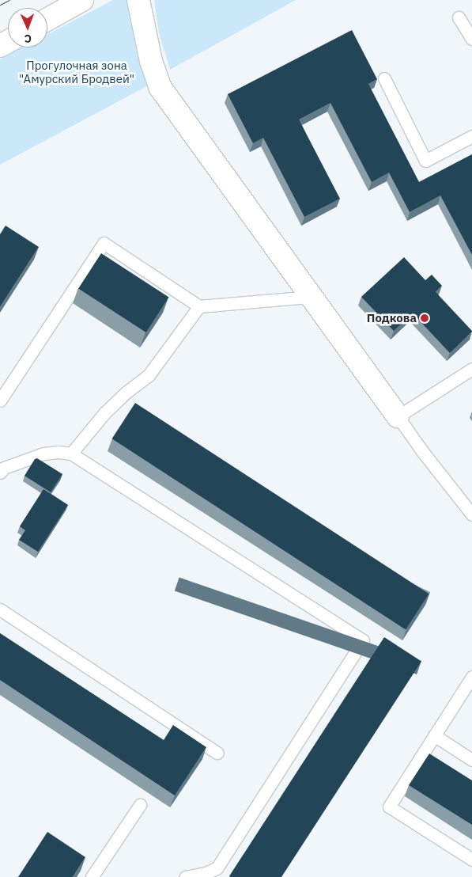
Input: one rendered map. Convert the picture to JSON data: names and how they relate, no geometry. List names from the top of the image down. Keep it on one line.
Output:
{"parks":["Прогулочная зона \"Амурский Бродвей\""],"places":["Подкова"],"north":"bottom"}
